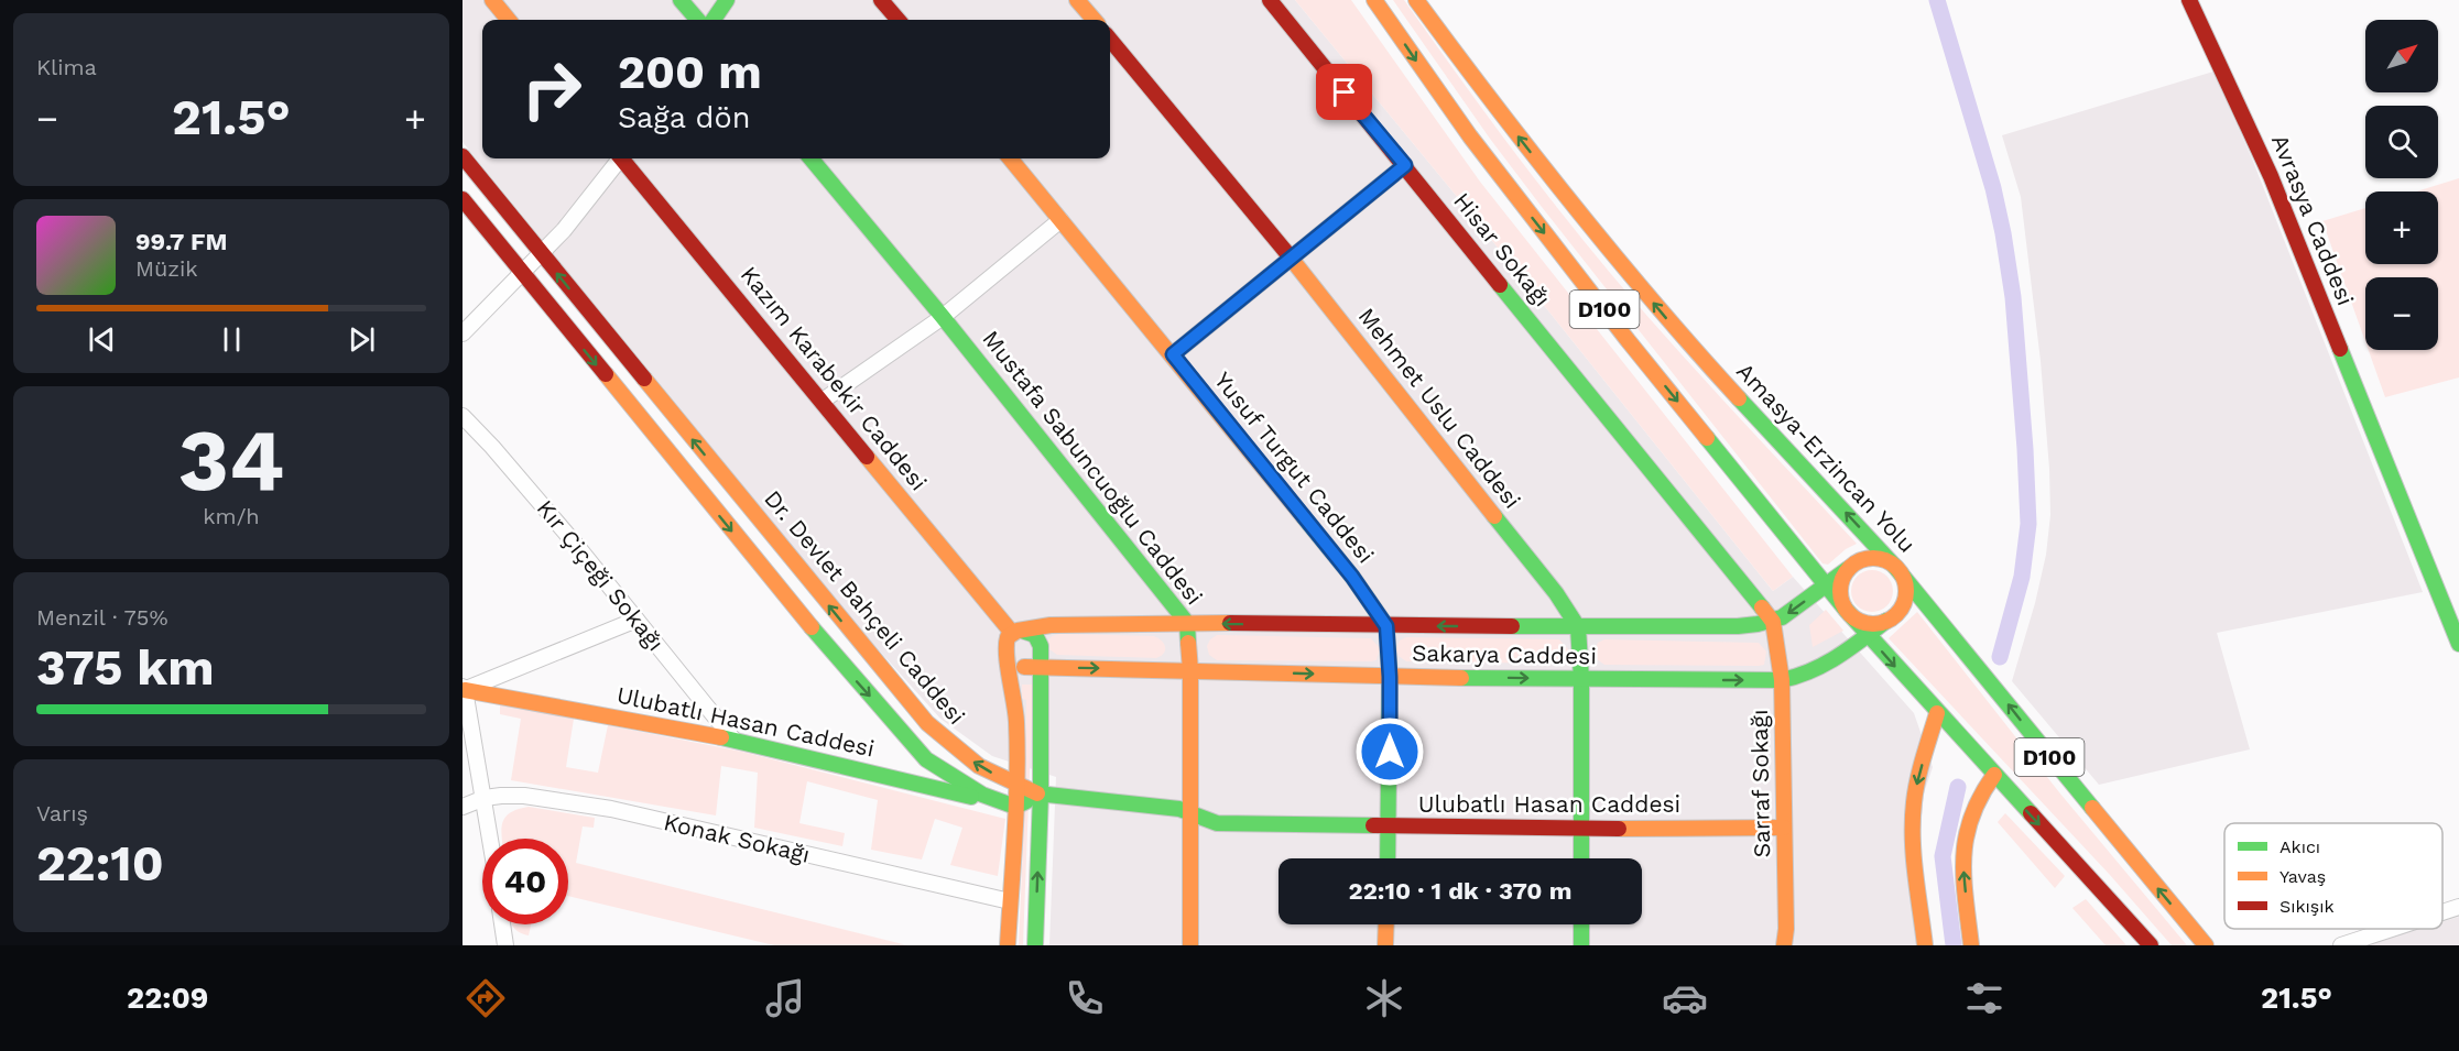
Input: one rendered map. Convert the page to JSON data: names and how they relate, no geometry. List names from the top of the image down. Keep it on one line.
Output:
{"streets":{"main road":["Avrasya Caddesi","Hisar Sokağı","D100","Kazım Karabekir Caddesi","Mehmet Uslu Caddesi","Amasya-Erzincan Yolu","Mustafa Sabuncuoğlu Caddesi","Yusuf Turgut Caddesi","Dr. Devlet Bahçeli Caddesi","Sakarya Caddesi","Ulubatlı Hasan Caddesi","Sarraf Sokağı"],"street":["Kır Çiçeği Sokağı","Konak Sokağı"]},"crossings":[["Hisar Sokağı","Sakarya Caddesi"],["Hisar Sokağı","Sarraf Sokağı"],["D100","Amasya-Erzincan Yolu"],["D100","Sakarya Caddesi"],["Kazım Karabekir Caddesi","Sakarya Caddesi"],["Mehmet Uslu Caddesi","Sakarya Caddesi"],["Mehmet Uslu Caddesi","Ulubatlı Hasan Caddesi"],["Amasya-Erzincan Yolu","Sakarya Caddesi"],["Mustafa Sabuncuoğlu Caddesi","Sakarya Caddesi"],["Mustafa Sabuncuoğlu Caddesi","Ulubatlı Hasan Caddesi"],["Yusuf Turgut Caddesi","Sakarya Caddesi"],["Kır Çiçeği Sokağı","Ulubatlı Hasan Caddesi"],["Dr. Devlet Bahçeli Caddesi","Ulubatlı Hasan Caddesi"],["Sakarya Caddesi","Sarraf Sokağı"],["Ulubatlı Hasan Caddesi","Sarraf Sokağı"]],"legend":["Akıcı","Yavaş","Sıkışık"],"north":"top right","page":{"tile":["Klima",["34","km/h"],["Menzil · 75%","375 km"],["Varış","22:10"]],"map_buttons":["+","−"],"turn":["200 m","Sağa dön"],"heat":["−","21.5°","+"],"song":["99.7 FM","Müzik"],"limit":"40","trip":"22:10 · 1 dk · 370 m","tabs":["22:09","21.5°"]}}
